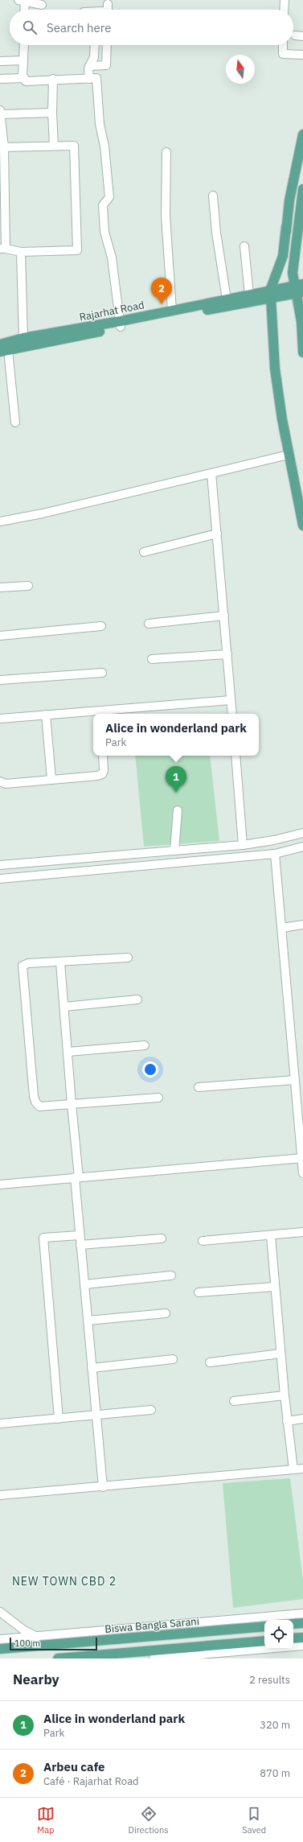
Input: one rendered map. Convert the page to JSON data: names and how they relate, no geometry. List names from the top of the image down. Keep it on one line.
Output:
{"streets":{"main road":["Rajarhat Road","Biswa Bangla Sarani"]},"districts":["NEW TOWN CBD 2"],"scale_bar":"100 m","north":"top","page":{"search":"Search here","pins":["2","1"],"popup":["Alice in wonderland park","Park"],"scale":"100 m","heading":["Nearby","2 results"],"list":[{"mark":"1","name":"Alice in wonderland park","note":"Park","value":"320 m"},{"mark":"2","name":"Arbeu cafe","note":"Café · Rajarhat Road","value":"870 m"}],"nav":["Map","Directions","Saved"]}}
